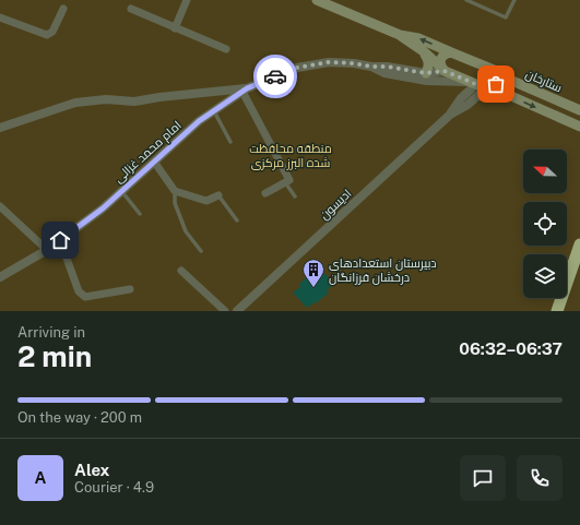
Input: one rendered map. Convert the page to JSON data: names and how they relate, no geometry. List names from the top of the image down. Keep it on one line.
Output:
{"streets":{"main road":["ستارخان"],"street":["امام محمد غزالی","ادیسون"]},"parks":["منطقه محافظت شده البرز مرکزی"],"places":{"building":["دبیرستان استعدادهای درخشان فرزانگان"]},"north":"left","page":{"heading":["2 min","Arriving in","06:32–06:37"],"panel":["Alex","Courier · 4.9"],"bar":"On the way · 200 m","round":"A"}}
